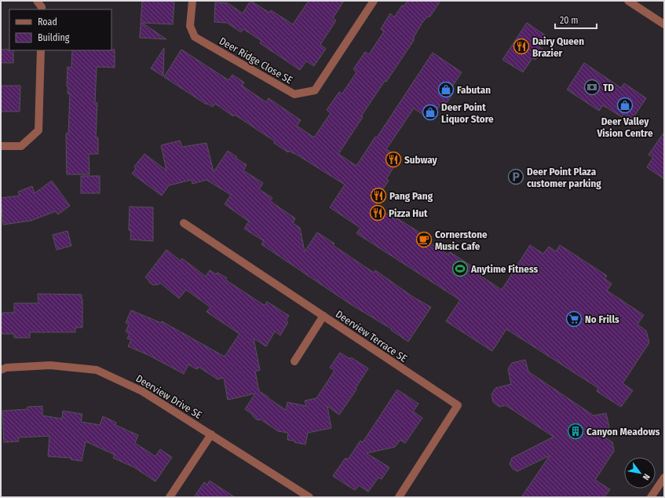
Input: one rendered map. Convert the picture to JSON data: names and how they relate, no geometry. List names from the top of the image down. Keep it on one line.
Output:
{"streets":{"street":["Deer Ridge Close SE","Deerview Terrace SE","Deerview Drive SE"]},"places":{"restaurant":["Dairy Queen Brazier","Subway","Pang Pang","Pizza Hut"],"bank":["TD"],"shop":["Fabutan","Deer Valley Vision Centre","Deer Point Liquor Store"],"parking":["Deer Point Plaza customer parking"],"cafe":["Cornerstone Music Cafe"],"sports":["Anytime Fitness"],"supermarket":["No Frills"],"building":["Canyon Meadows"]},"legend":["Road","Building"],"scale_bar":"20 m","north":"bottom right"}
